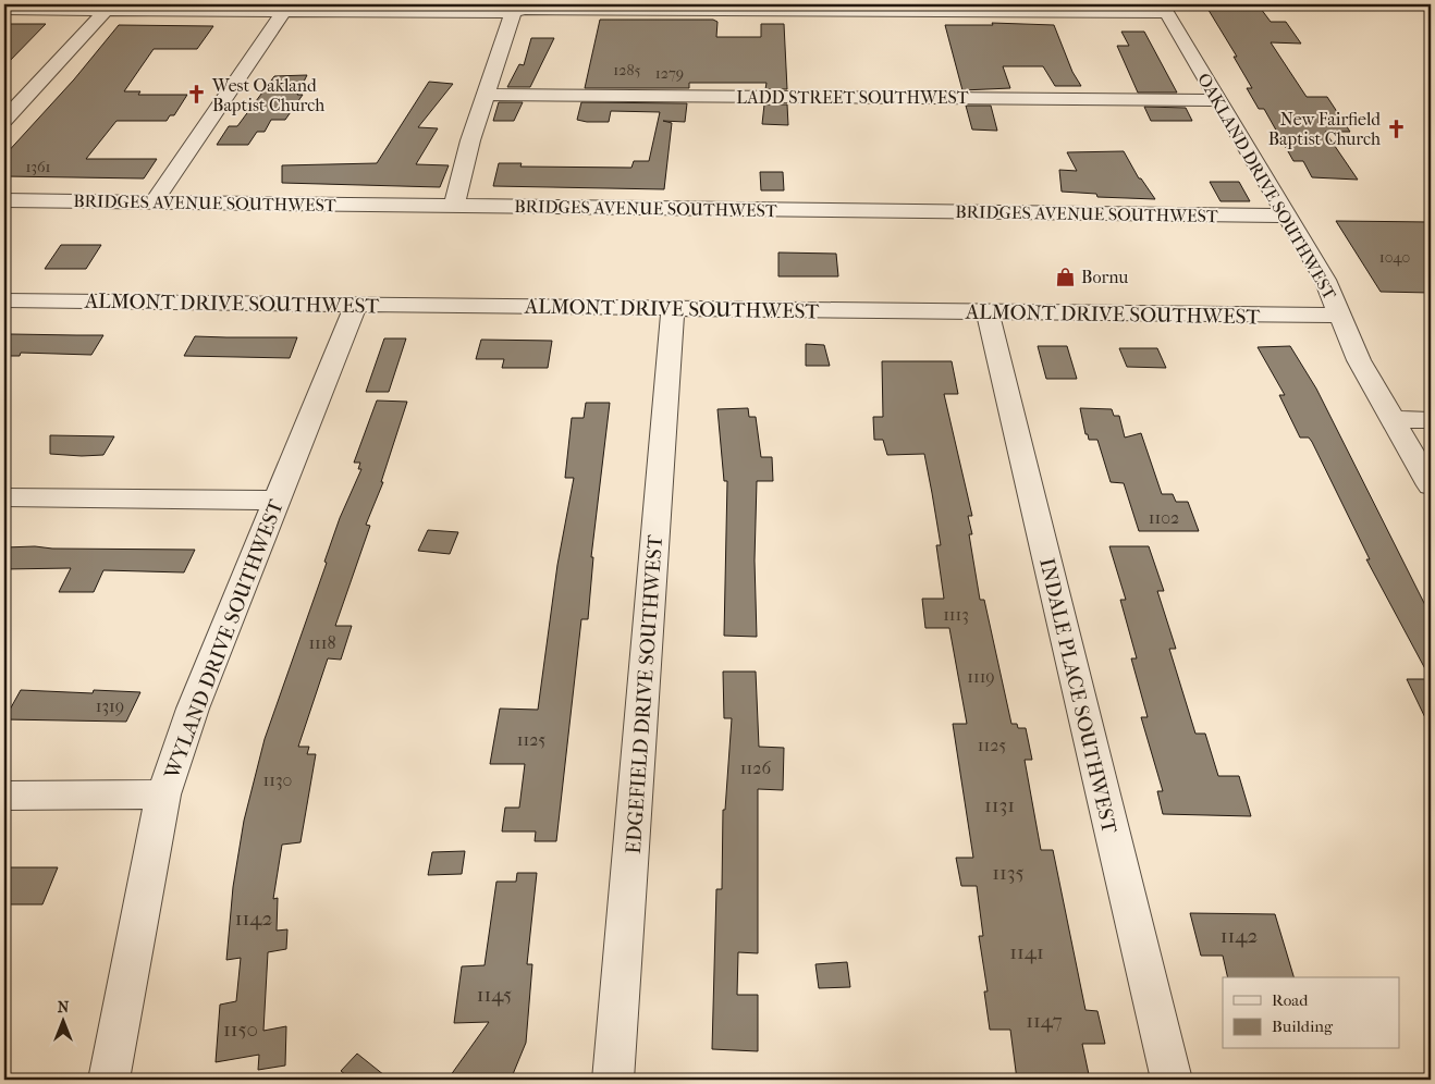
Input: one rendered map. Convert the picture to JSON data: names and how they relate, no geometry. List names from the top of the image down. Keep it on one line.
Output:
{"streets":{"street":["LADD STREET SOUTHWEST","OAKLAND DRIVE SOUTHWEST","BRIDGES AVENUE SOUTHWEST","ALMONT DRIVE SOUTHWEST","WYLAND DRIVE SOUTHWEST","EDGEFIELD DRIVE SOUTHWEST","INDALE PLACE SOUTHWEST"]},"crossings":[["LADD STREET SOUTHWEST","OAKLAND DRIVE SOUTHWEST"],["OAKLAND DRIVE SOUTHWEST","BRIDGES AVENUE SOUTHWEST"],["OAKLAND DRIVE SOUTHWEST","ALMONT DRIVE SOUTHWEST"],["ALMONT DRIVE SOUTHWEST","WYLAND DRIVE SOUTHWEST"],["ALMONT DRIVE SOUTHWEST","EDGEFIELD DRIVE SOUTHWEST"],["ALMONT DRIVE SOUTHWEST","INDALE PLACE SOUTHWEST"]],"places":{"church":["West Oakland Baptist Church","New Fairfield Baptist Church"],"shop":["Bornu"]},"house_numbers":["1285","1279","1361","1040","1102","1113","1118","1119","1319","1125","1125","1126","1130","1131","1135","1142","1142","1141","1145","1147","1150"],"legend":["Road","Building"],"north":"top"}
